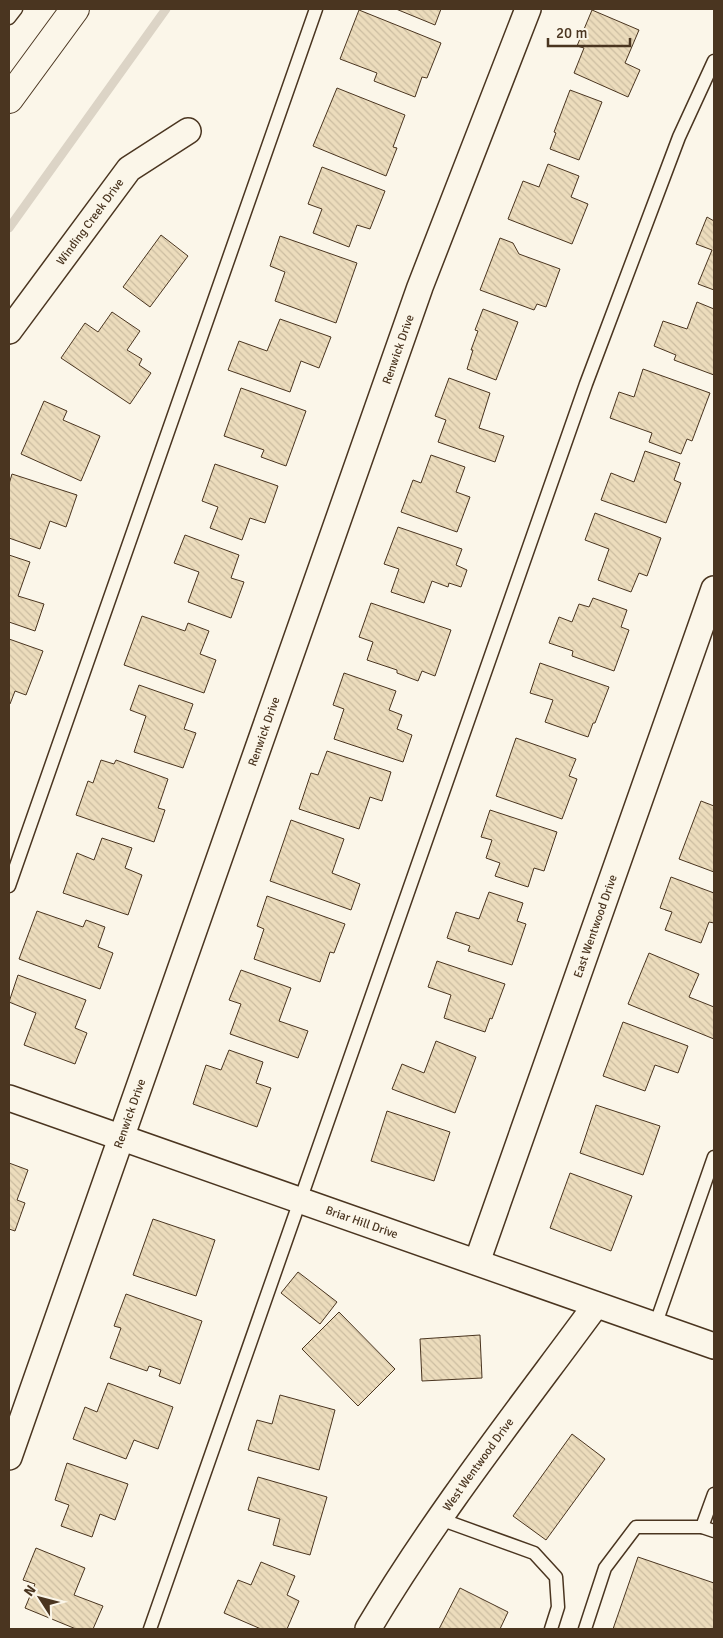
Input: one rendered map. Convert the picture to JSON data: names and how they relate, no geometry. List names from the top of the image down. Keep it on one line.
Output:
{"streets":{"street":["Winding Creek Drive","Renwick Drive","East Wentwood Drive","Briar Hill Drive","West Wentwood Drive"]},"crossings":[["Renwick Drive","Briar Hill Drive"],["East Wentwood Drive","Briar Hill Drive"],["Briar Hill Drive","West Wentwood Drive"]],"scale_bar":"20 m","north":"top left"}
